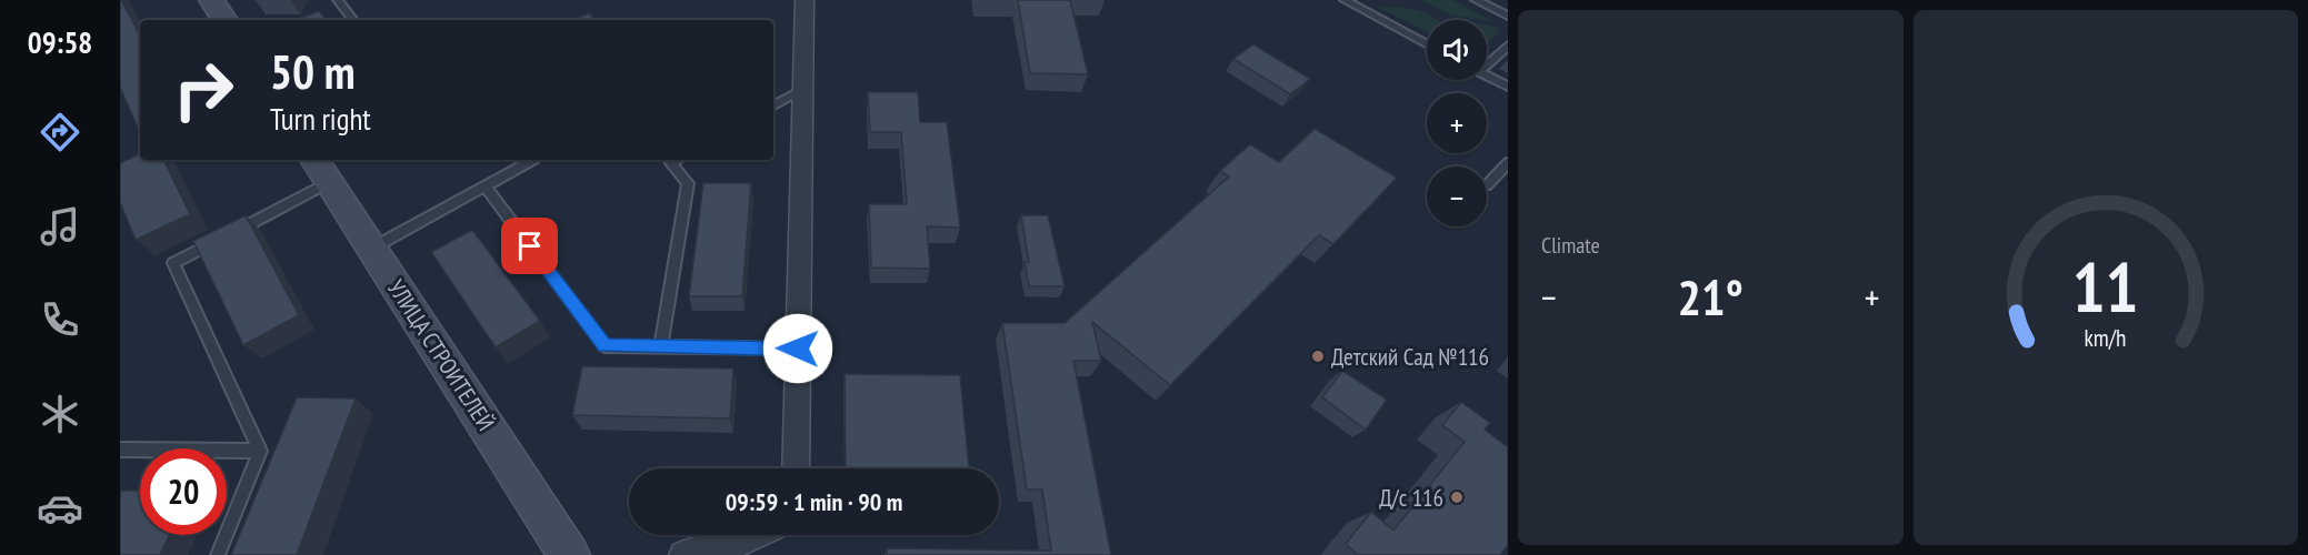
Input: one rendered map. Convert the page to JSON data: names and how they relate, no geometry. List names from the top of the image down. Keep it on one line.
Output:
{"streets":{"street":["УЛИЦА СТРОИТЕЛЕЙ"]},"places":["Детский Сад №116","Д/с 116"],"page":{"tabs":"09:58","tile":"Climate","map_buttons":["+","−"],"turn":["50 m","Turn right"],"heat":["−","21°","+"],"limit":"20","trip":"09:59 · 1 min · 90 m","gauge":["11","km/h"]}}
